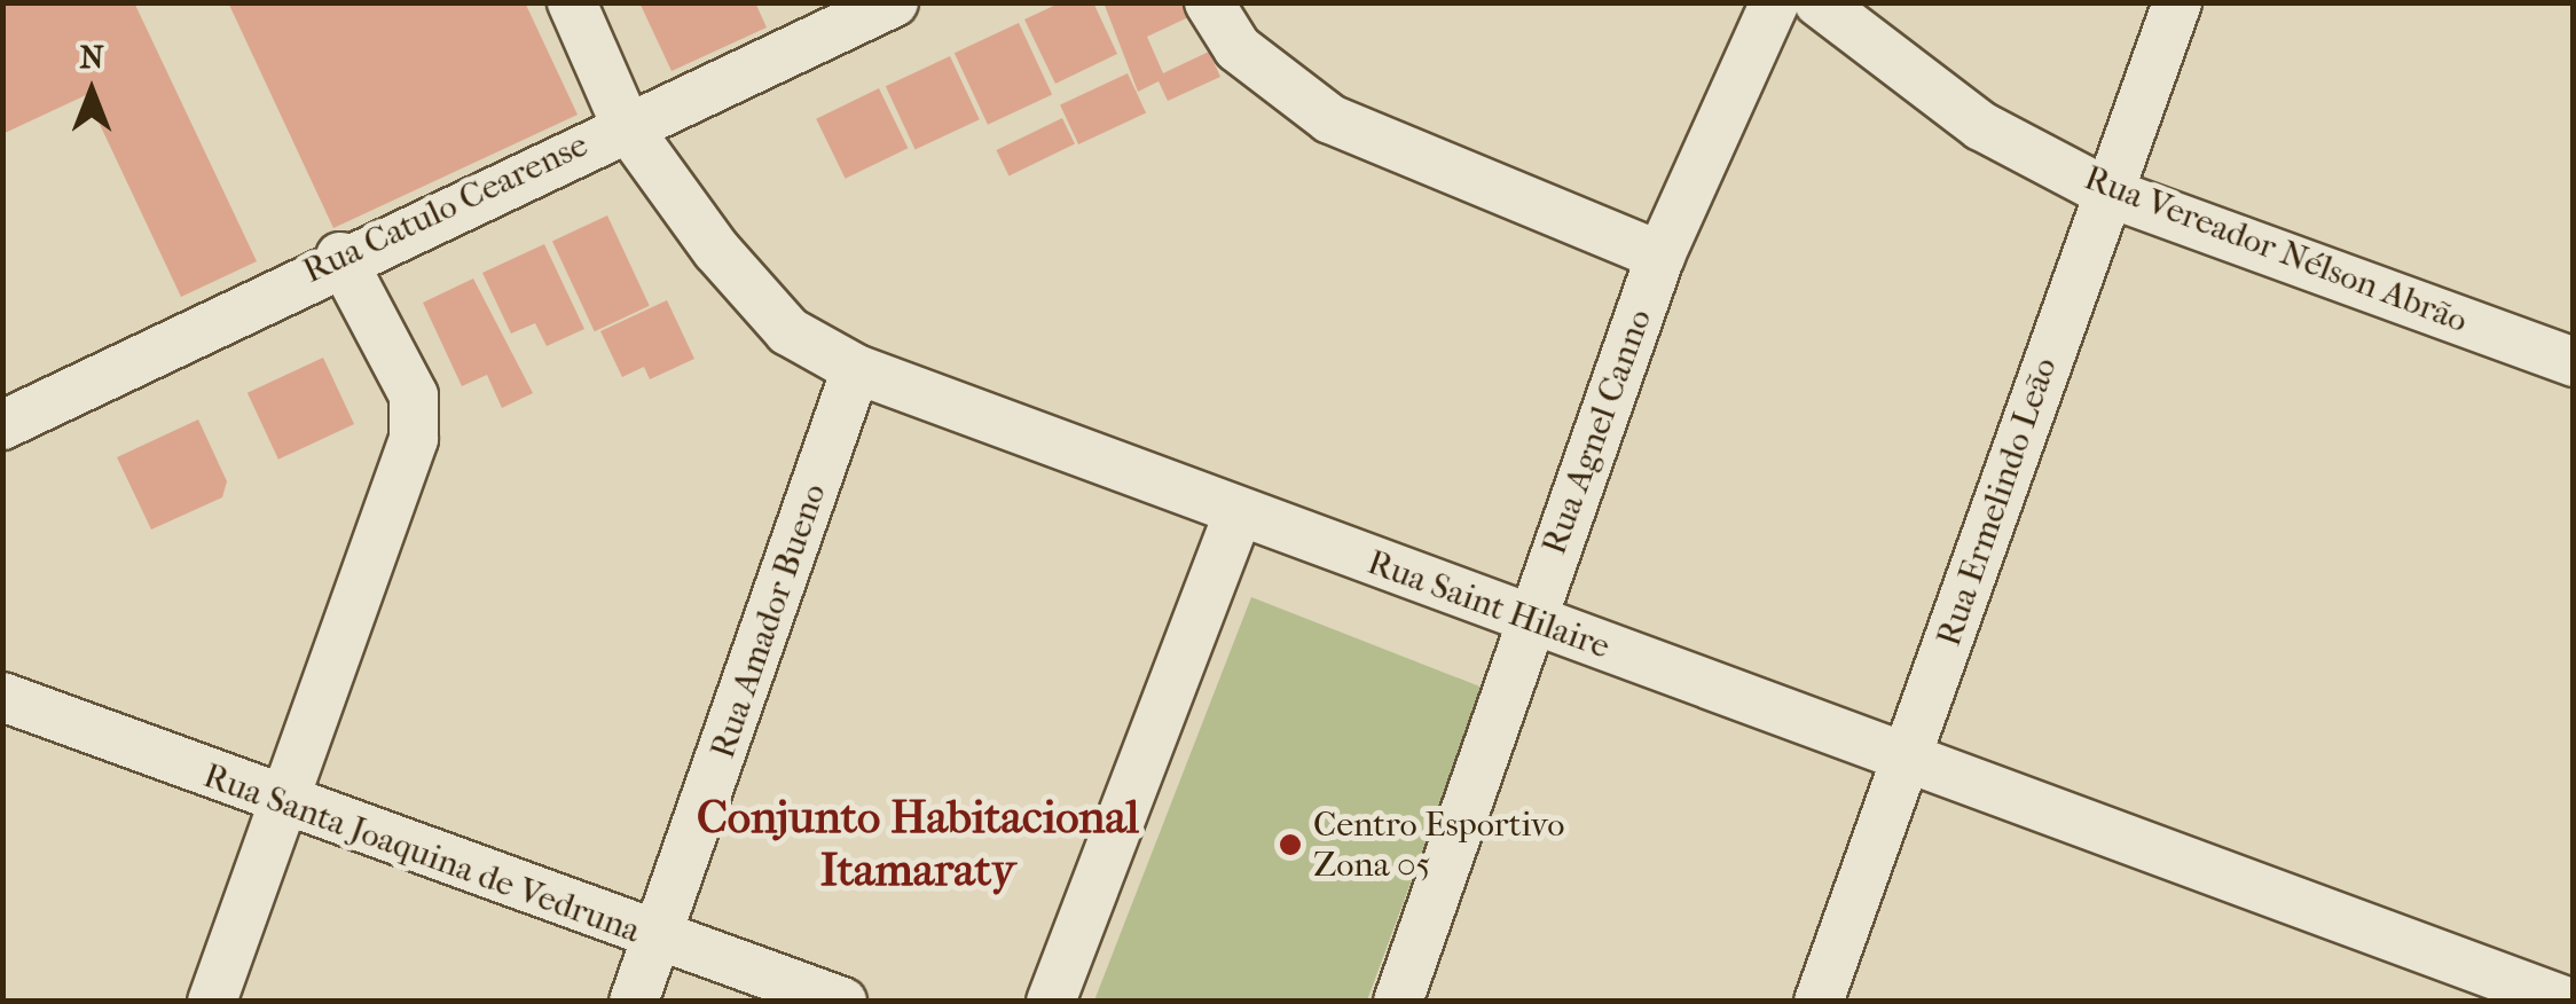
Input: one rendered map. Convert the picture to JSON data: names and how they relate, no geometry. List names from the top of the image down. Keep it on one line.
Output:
{"streets":{"street":["Rua Catulo Cearense","Rua Vereador Nélson Abrão","Rua Agnel Canno","Rua Ermelindo Leão","Rua Saint Hilaire","Rua Amador Bueno","Rua Santa Joaquina de Vedruna"]},"crossings":[["Rua Catulo Cearense","Rua Saint Hilaire"],["Rua Vereador Nélson Abrão","Rua Ermelindo Leão"],["Rua Agnel Canno","Rua Saint Hilaire"],["Rua Ermelindo Leão","Rua Saint Hilaire"],["Rua Saint Hilaire","Rua Amador Bueno"],["Rua Amador Bueno","Rua Santa Joaquina de Vedruna"]],"districts":["Conjunto Habitacional Itamaraty"],"places":["Centro Esportivo Zona 05"],"north":"top"}
